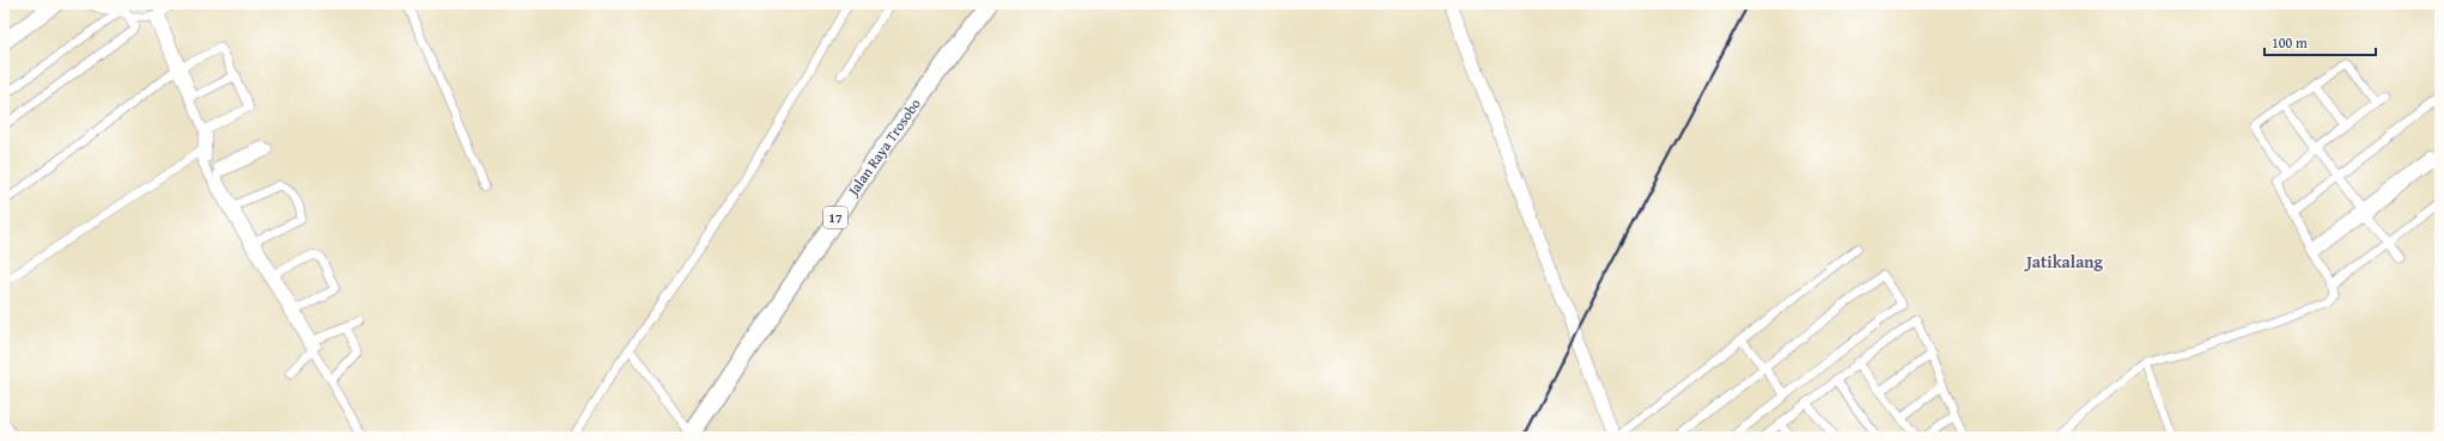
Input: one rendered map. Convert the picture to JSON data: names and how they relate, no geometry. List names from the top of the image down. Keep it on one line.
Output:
{"streets":{"highway":["Jalan Raya Trosobo","17"]},"districts":["Jatikalang"],"scale_bar":"100 m"}
